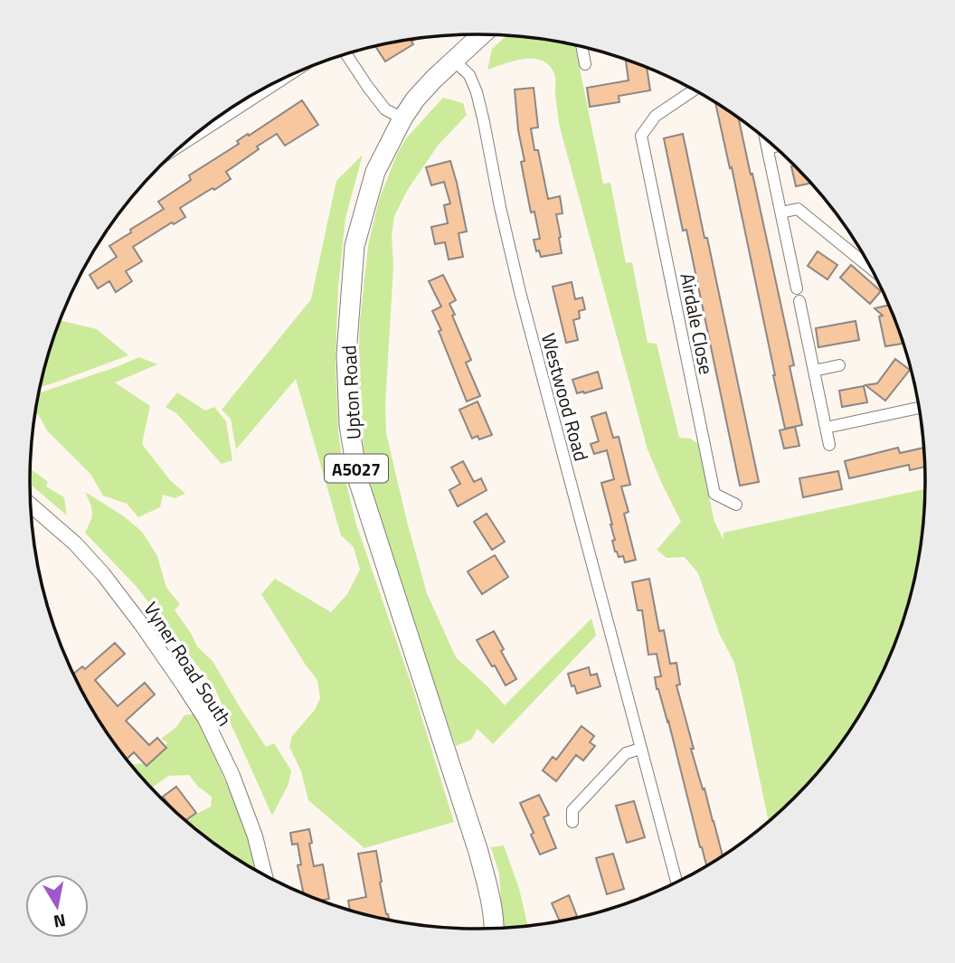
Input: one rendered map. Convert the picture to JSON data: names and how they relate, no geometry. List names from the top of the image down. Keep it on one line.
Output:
{"streets":{"main road":["Upton Road","A5027"],"street":["Airdale Close","Westwood Road","Vyner Road South"]},"crossings":[["Upton Road","Westwood Road"]],"north":"bottom"}
